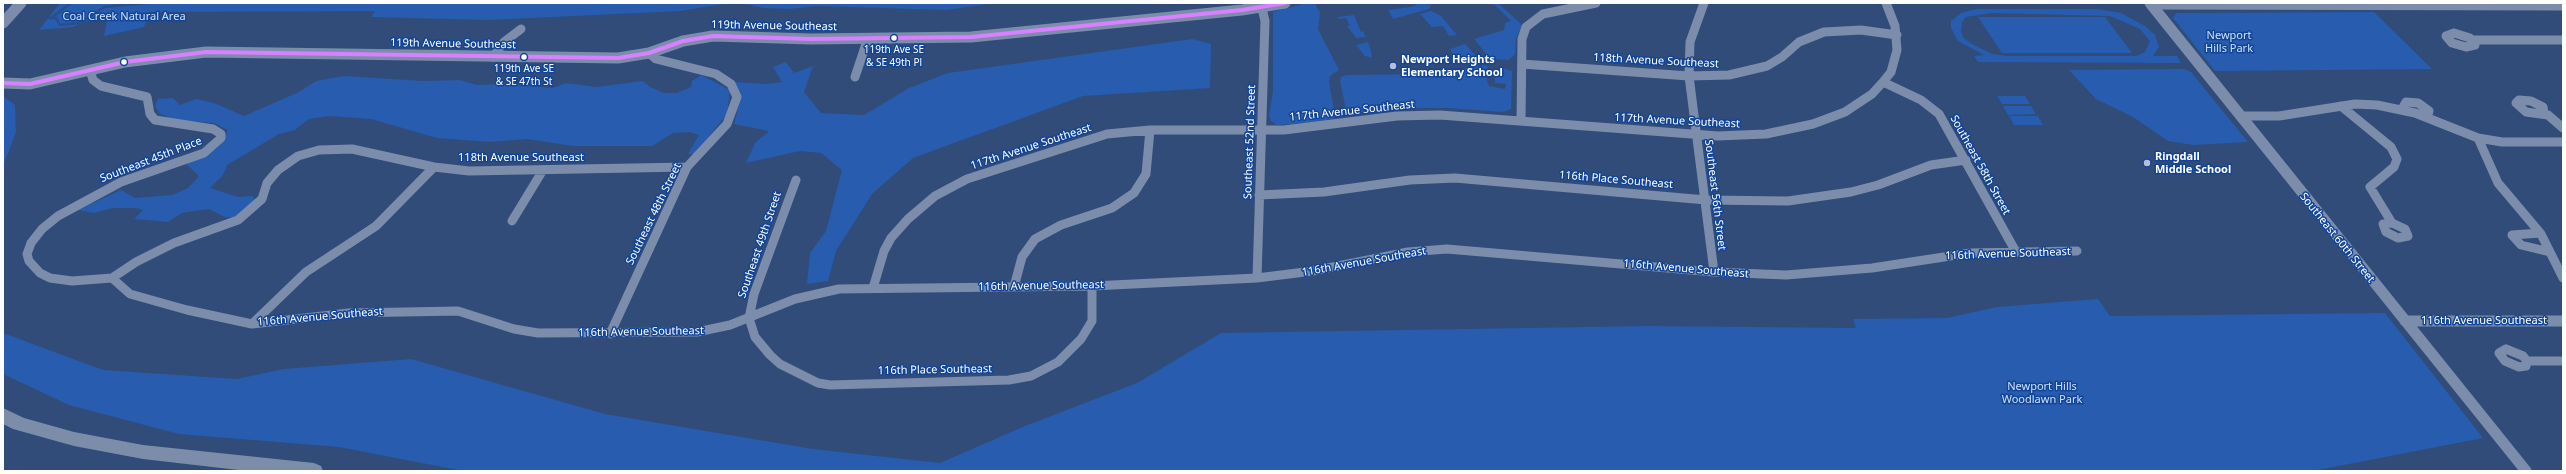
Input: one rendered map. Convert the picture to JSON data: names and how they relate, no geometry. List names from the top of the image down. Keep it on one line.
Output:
{"streets":{"street":["119th Avenue Southeast","118th Avenue Southeast","117th Avenue Southeast","Southeast 52nd Street","Southeast 45th Place","Southeast 58th Street","116th Place Southeast","Southeast 56th Street","Southeast 48th Street","Southeast 60th Street","Southeast 49th Street","116th Avenue Southeast"]},"crossings":[["119th Avenue Southeast","Southeast 52nd Street"],["119th Avenue Southeast","Southeast 45th Place"],["119th Avenue Southeast","Southeast 48th Street"],["118th Avenue Southeast","Southeast 45th Place"],["118th Avenue Southeast","Southeast 56th Street"],["118th Avenue Southeast","Southeast 48th Street"],["118th Avenue Southeast","116th Avenue Southeast"],["117th Avenue Southeast","Southeast 52nd Street"],["117th Avenue Southeast","Southeast 58th Street"],["117th Avenue Southeast","Southeast 56th Street"],["117th Avenue Southeast","116th Avenue Southeast"],["Southeast 52nd Street","116th Place Southeast"],["Southeast 52nd Street","116th Avenue Southeast"],["Southeast 45th Place","116th Avenue Southeast"],["Southeast 58th Street","116th Place Southeast"],["Southeast 58th Street","116th Avenue Southeast"],["116th Place Southeast","Southeast 56th Street"],["116th Place Southeast","Southeast 49th Street"],["116th Place Southeast","116th Avenue Southeast"],["Southeast 56th Street","116th Avenue Southeast"],["Southeast 48th Street","116th Avenue Southeast"],["Southeast 60th Street","116th Avenue Southeast"],["Southeast 49th Street","116th Avenue Southeast"]],"parks":["Coal Creek Natural Area","Newport Hills Park","Newport Hills Woodlawn Park"],"places":["119th Ave SE & SE 49th Pl","119th Ave SE & SE 47th St","Newport Heights Elementary School","Ringdall Middle School"]}
